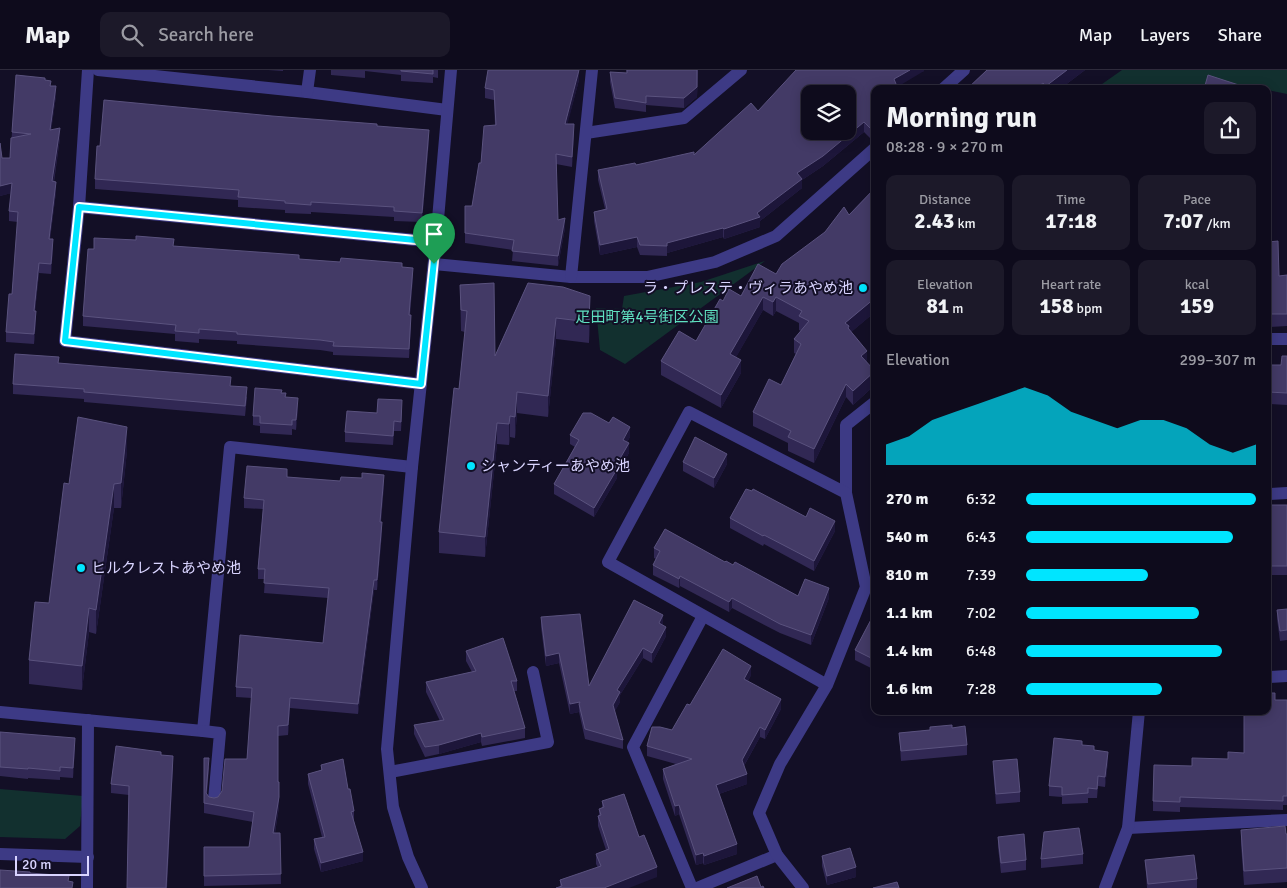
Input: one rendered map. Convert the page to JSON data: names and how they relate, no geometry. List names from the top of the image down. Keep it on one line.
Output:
{"parks":["疋田町第4号街区公園"],"places":["ラ・プレステ・ヴィラあやめ池","シャンティーあやめ池","ヒルクレストあやめ池"],"scale_bar":"20 m","page":{"header":"Map","search":"Search here","nav":["Map","Layers","Share"],"heading":["Morning run","08:28 · 9 × 270 m"],"stats":[["Distance","2.43 km"],["Time","17:18"],["Pace","7:07 /km"],["Elevation","81 m"],["Heart rate","158 bpm"],["kcal","159"]],"chart":["Elevation","299–307 m"],"list":[{"name":"270 m","note":"6:32"},{"name":"540 m","note":"6:43"},{"name":"810 m","note":"7:39"},{"name":"1.1 km","note":"7:02"},{"name":"1.4 km","note":"6:48"},{"name":"1.6 km","note":"7:28"}],"scale":"20 m"}}
